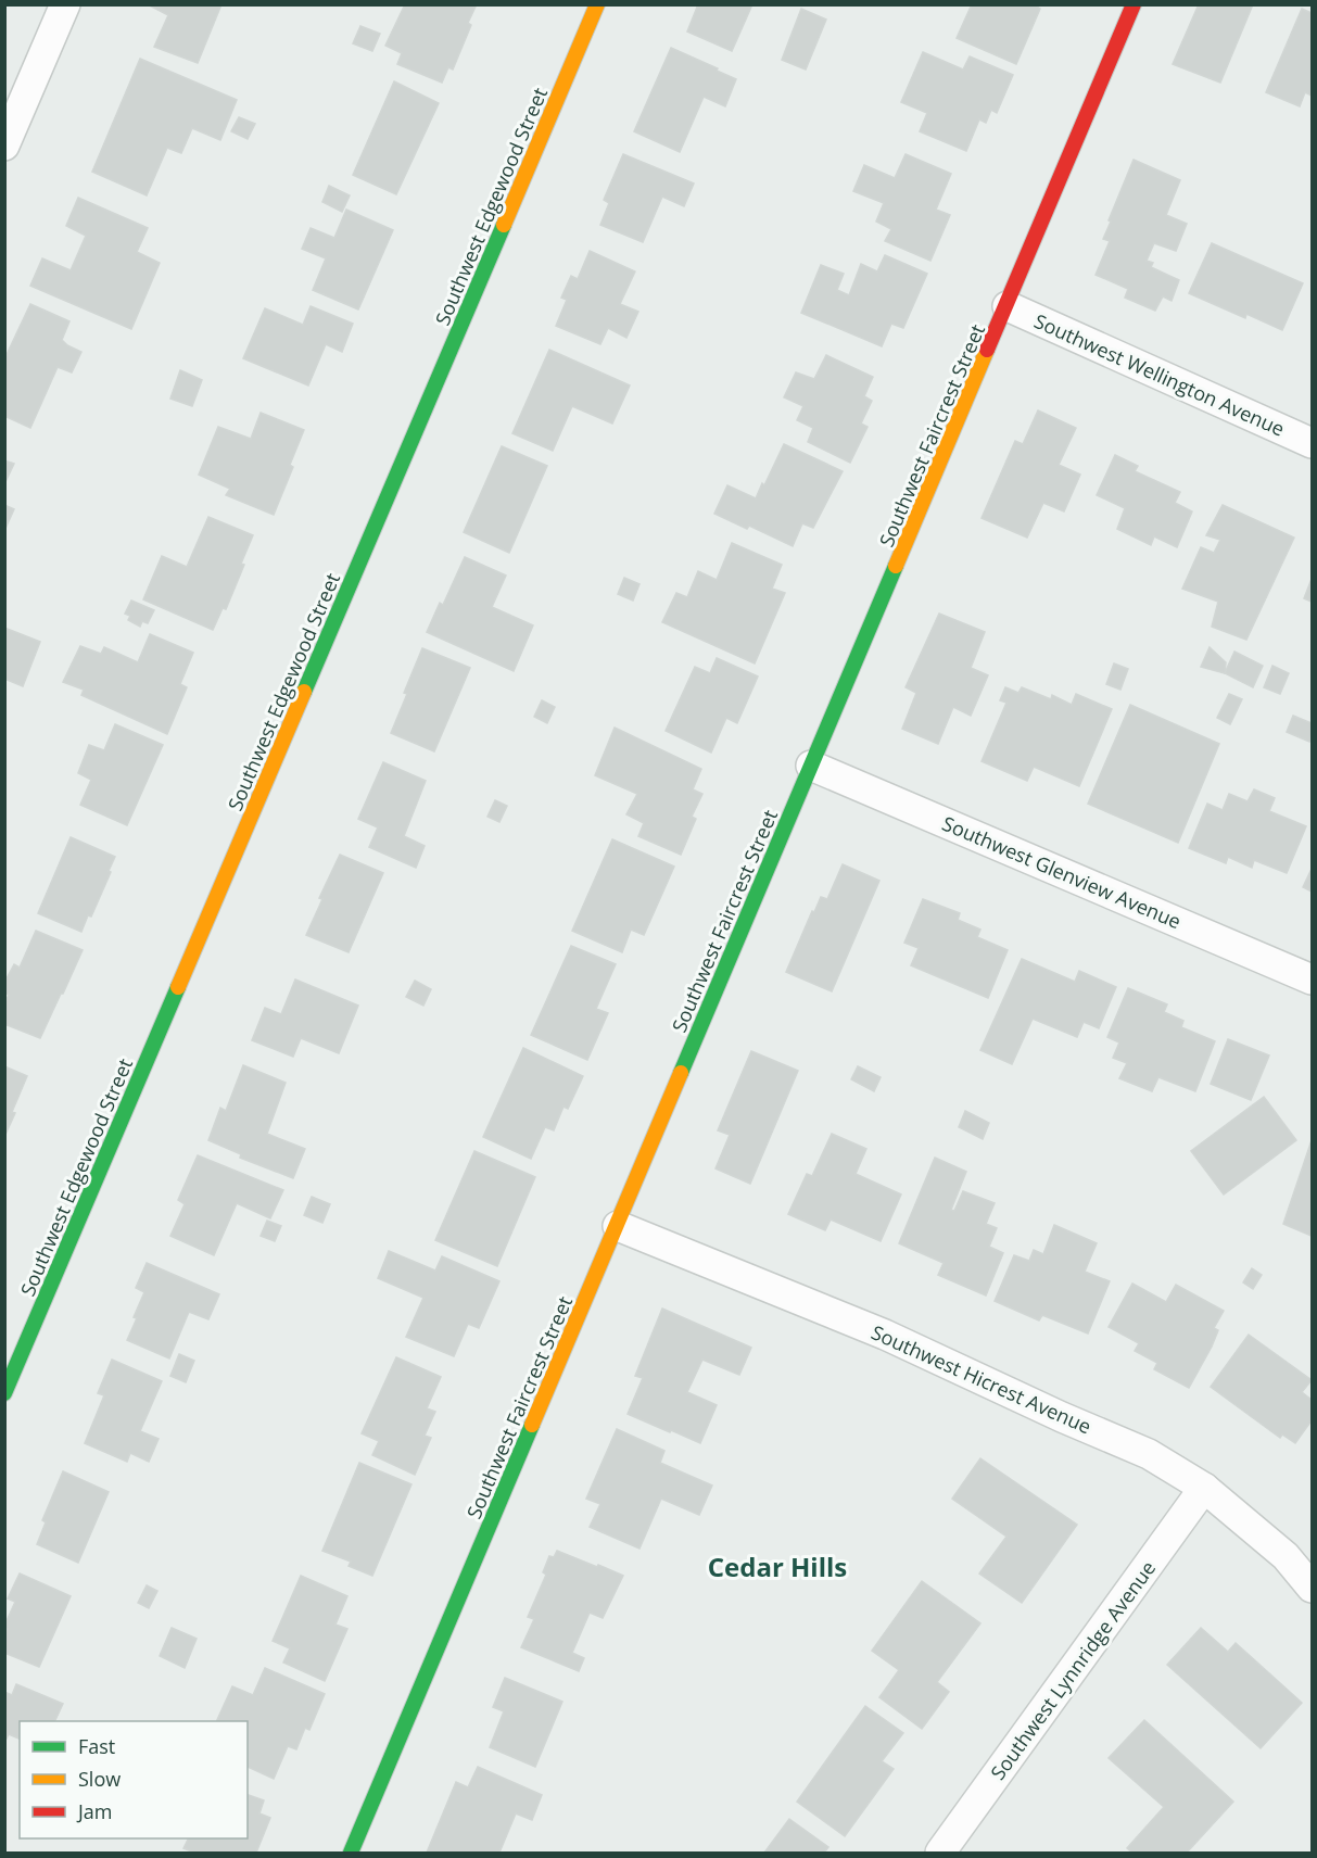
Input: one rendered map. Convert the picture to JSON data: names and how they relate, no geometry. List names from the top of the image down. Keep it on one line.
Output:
{"streets":{"street":["Southwest Edgewood Street","Southwest Wellington Avenue","Southwest Faircrest Street","Southwest Glenview Avenue","Southwest Hicrest Avenue","Southwest Lynnridge Avenue"]},"crossings":[["Southwest Wellington Avenue","Southwest Faircrest Street"],["Southwest Faircrest Street","Southwest Glenview Avenue"],["Southwest Faircrest Street","Southwest Hicrest Avenue"],["Southwest Hicrest Avenue","Southwest Lynnridge Avenue"]],"districts":["Cedar Hills"],"legend":["Fast","Slow","Jam"]}
